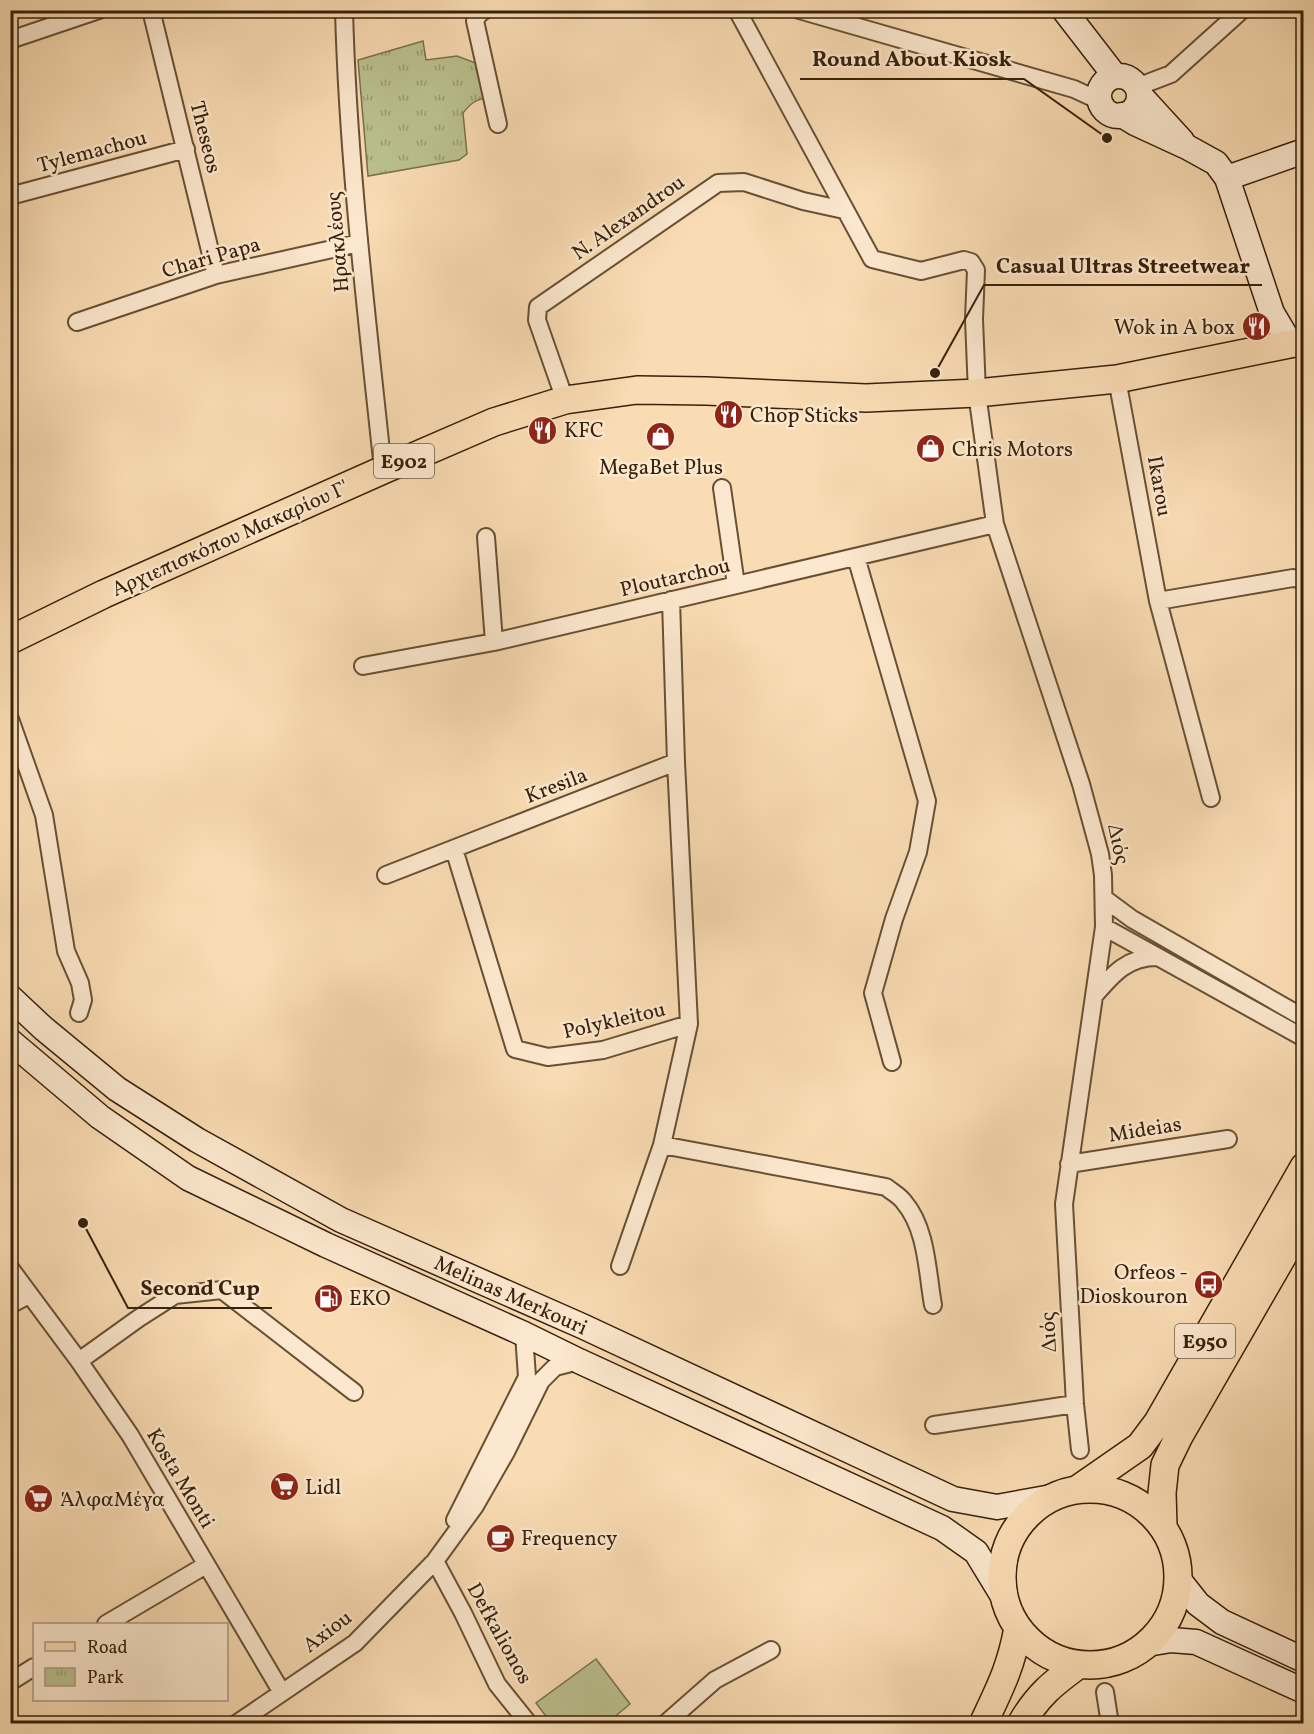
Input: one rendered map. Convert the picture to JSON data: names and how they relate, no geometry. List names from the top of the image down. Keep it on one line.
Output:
{"streets":{"main road":["E902","Αρχιεπισκόπου Μακαρίου Γ'","Melinas Merkouri","E950"],"street":["Theseos","Tylemachou","N. Alexandrou","Ηρακλέους","Chari Papa","Ikarou","Ploutarchou","Kresila","Διός","Polykleitou","Mideias","Kosta Monti","Axiou","Defkalionos"]},"crossings":[["Theseos","Tylemachou"],["Theseos","Chari Papa"],["N. Alexandrou","Αρχιεπισκόπου Μακαρίου Γ'"],["N. Alexandrou","Διός"],["Ηρακλέους","Chari Papa"],["Ηρακλέους","Αρχιεπισκόπου Μακαρίου Γ'"],["Ikarou","Αρχιεπισκόπου Μακαρίου Γ'"],["Αρχιεπισκόπου Μακαρίου Γ'","Διός"],["Ploutarchou","Διός"],["Kresila","Polykleitou"],["Διός","Mideias"],["Melinas Merkouri","E950"],["Melinas Merkouri","Axiou"],["Kosta Monti","Axiou"],["Axiou","Defkalionos"]],"places":{"other":["Round About Kiosk","Casual Ultras Streetwear","Second Cup"],"restaurant":["Wok in A box","Chop Sticks","KFC"],"shop":["MegaBet Plus","Chris Motors"],"bus stop":["Orfeos - Dioskouron"],"fuel station":["EKO"],"supermarket":["Lidl","ΆλφαΜέγα"],"cafe":["Frequency"]},"legend":["Road","Park"]}
